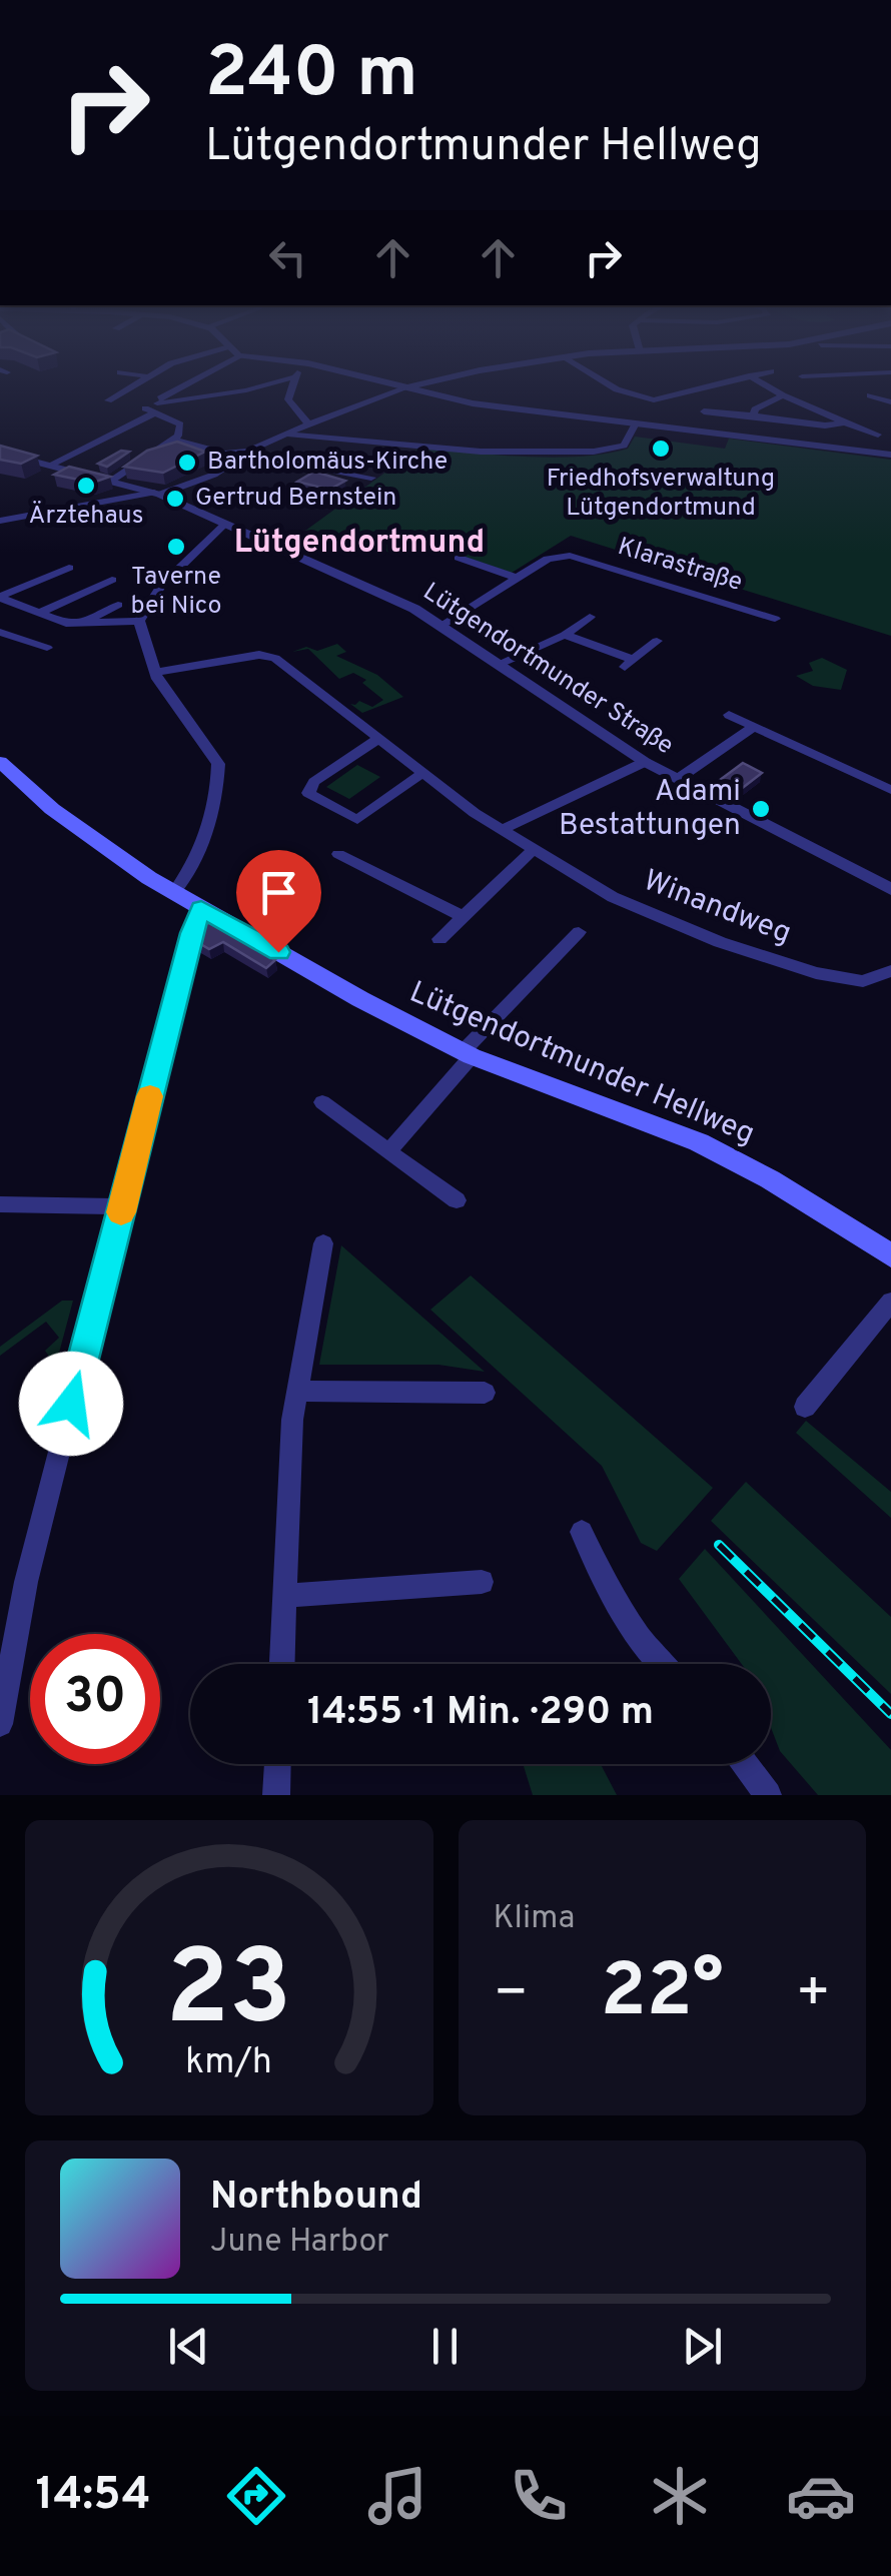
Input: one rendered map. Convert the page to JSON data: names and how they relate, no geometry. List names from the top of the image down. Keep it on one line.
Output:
{"streets":{"main road":["Lütgendortmunder Hellweg"],"street":["Klarastraße","Lütgendortmunder Straße","Winandweg"]},"crossings":[["Klarastraße","Lütgendortmunder Straße"]],"districts":["Lütgendortmund"],"places":["Friedhofsverwaltung Lütgendortmund","Bartholomäus-Kirche","Ärztehaus","Gertrud Bernstein","Taverne bei Nico","Adami Bestattungen"],"page":{"turn":["240 m","Lütgendortmunder Hellweg"],"limit":"30","trip":"14:55 · 1 Min. · 290 m","tile":"Klima","heat":["−","22°","+"],"song":["Northbound","June Harbor"],"tabs":"14:54","gauge":["23","km/h"]}}
